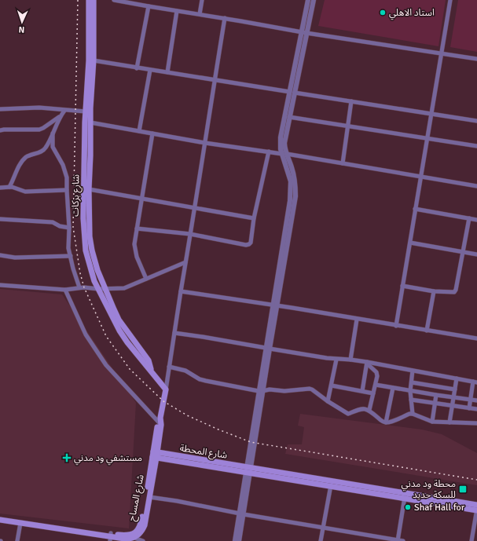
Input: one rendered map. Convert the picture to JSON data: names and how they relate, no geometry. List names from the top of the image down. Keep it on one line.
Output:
{"streets":{"main road":["شارع بركات","شارع المحطة","شارع المساح"]},"crossings":[["شارع المحطة","شارع المساح"]],"places":{"other":["استاد الاهلي","Shaf Hall for"],"health":["مستشفي ود مدني"],"transit":["محطة ود مدني للسكة حديد"]},"north":"bottom"}
